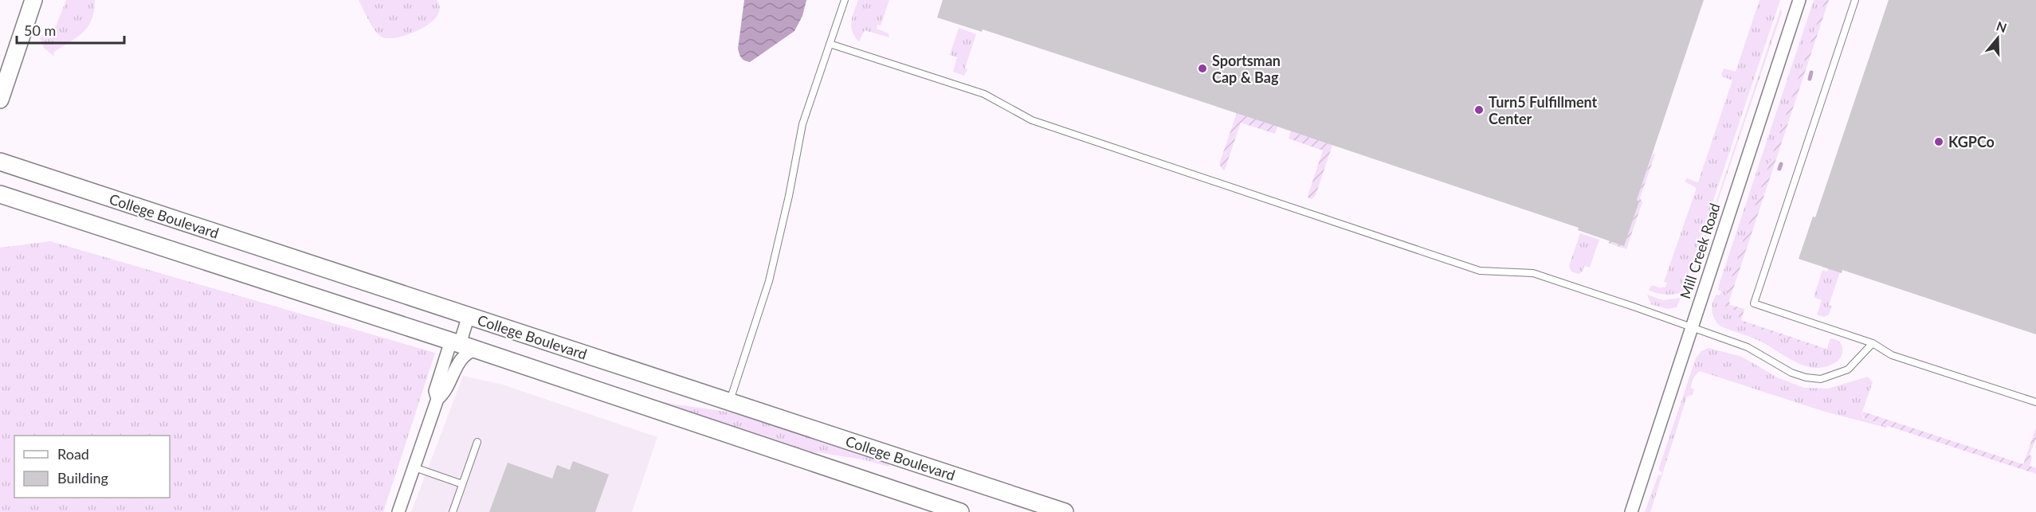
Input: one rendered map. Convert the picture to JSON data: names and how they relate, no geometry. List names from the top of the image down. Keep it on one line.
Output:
{"streets":{"main road":["College Boulevard"],"street":["Mill Creek Road"]},"places":["Sportsman Cap & Bag","Turn5 Fulfillment Center","KGPCo"],"legend":["Road","Building"],"scale_bar":"50 m","north":"top"}
